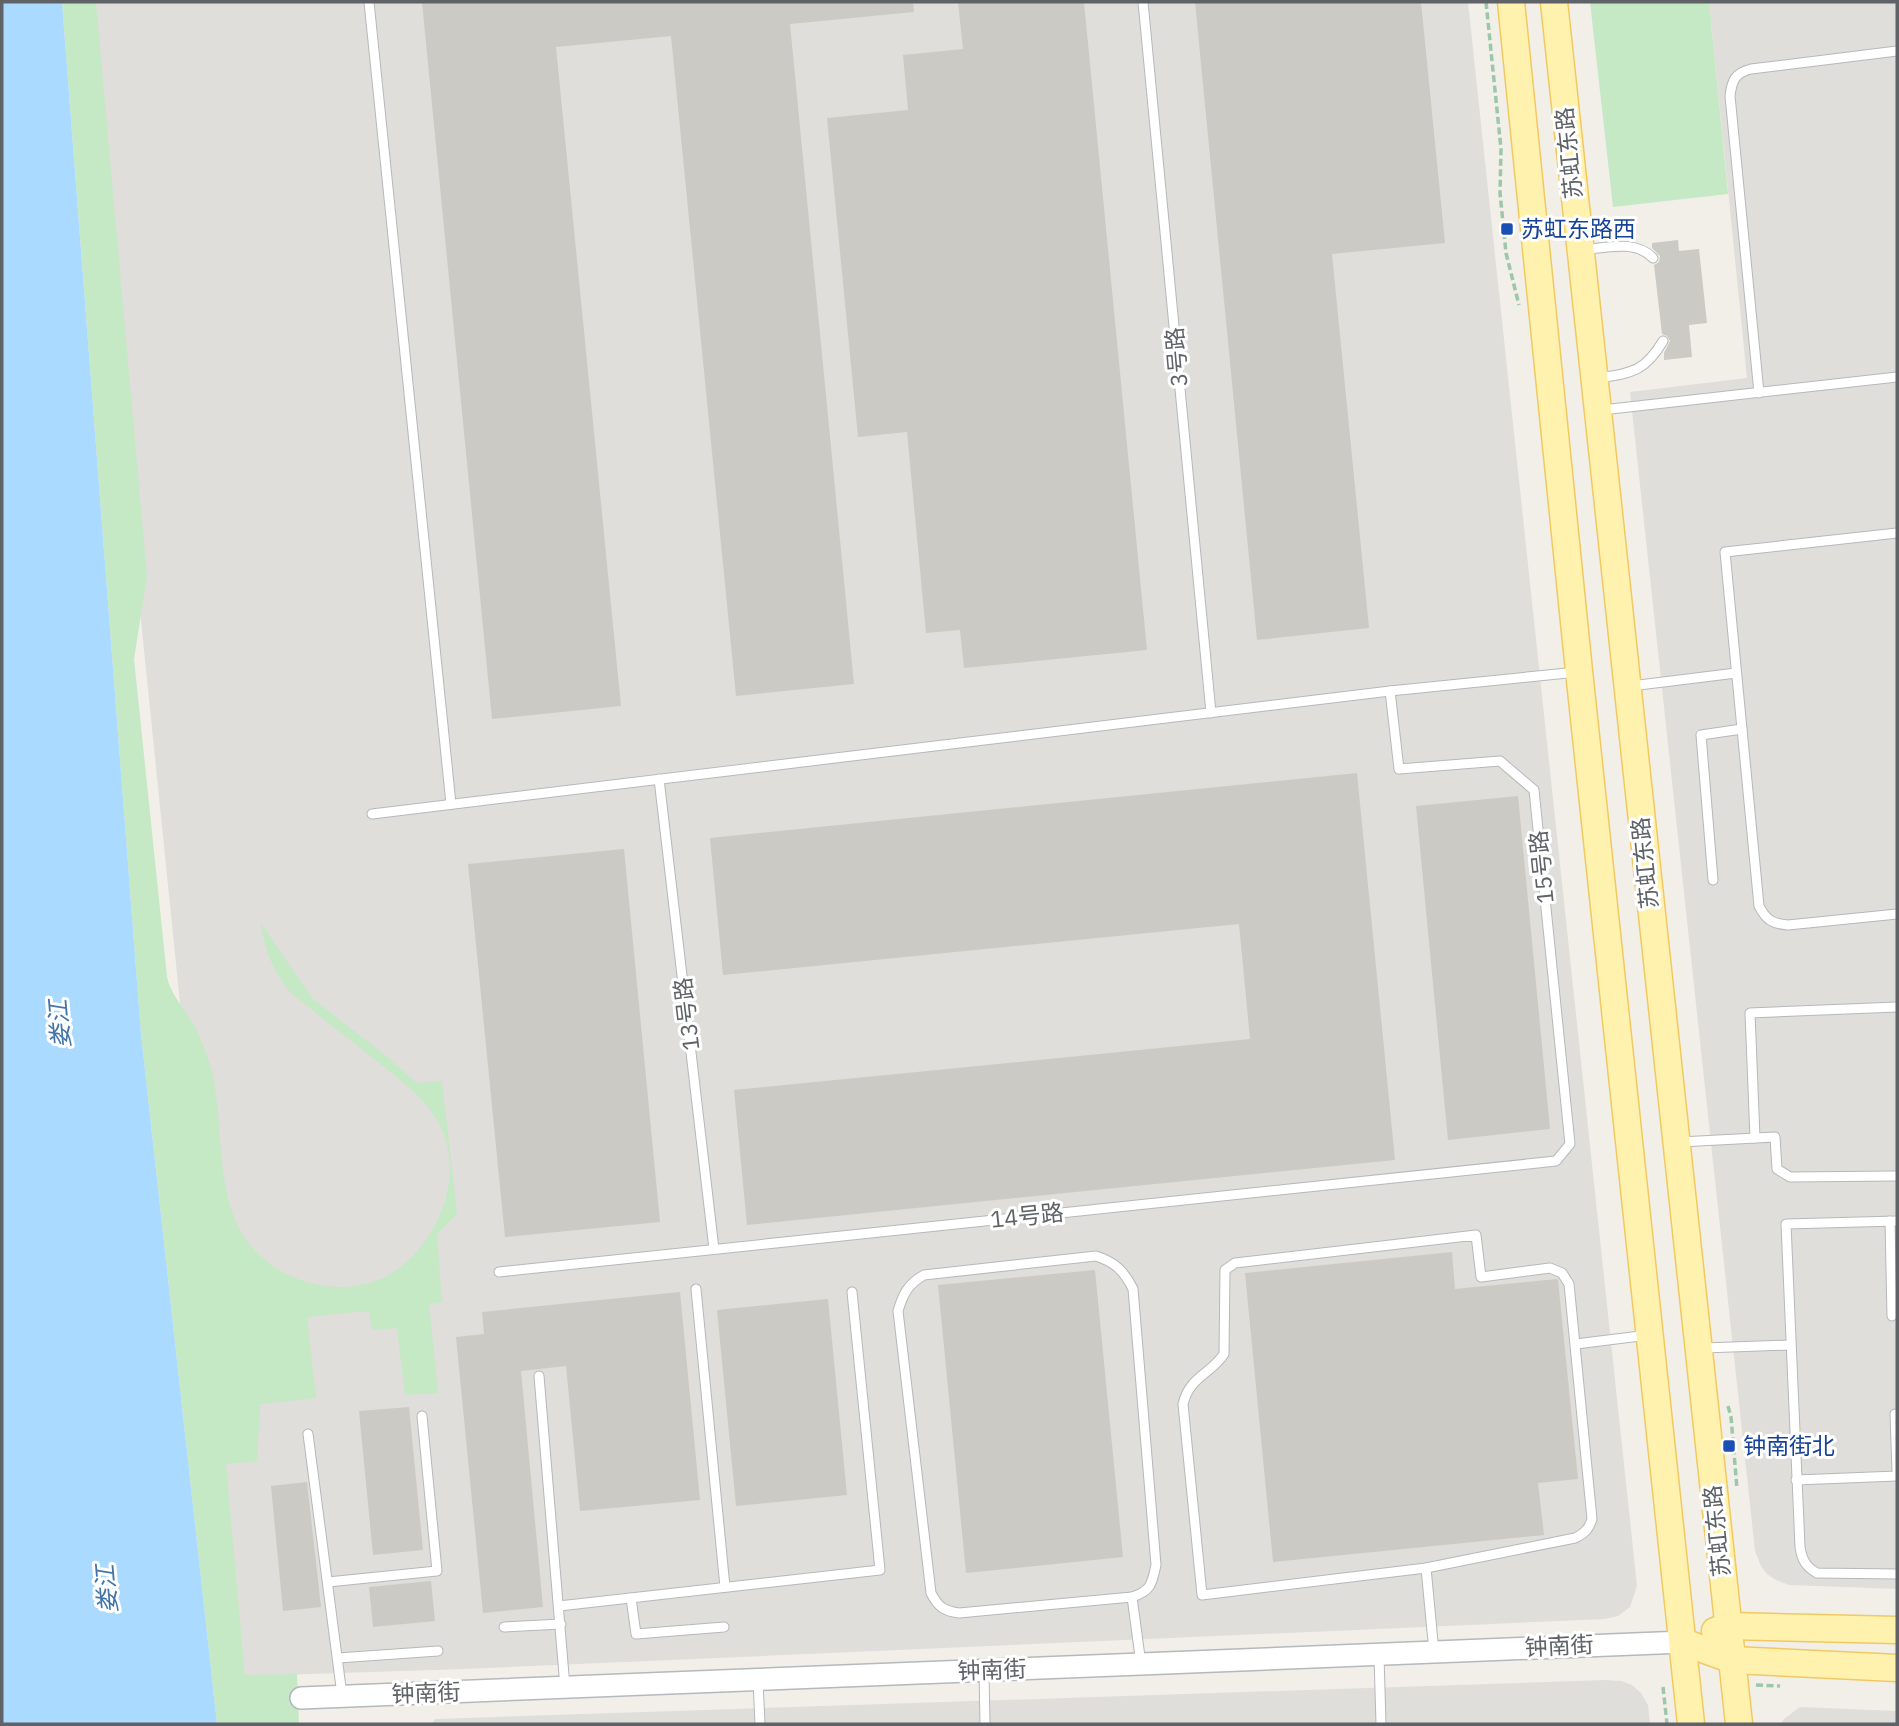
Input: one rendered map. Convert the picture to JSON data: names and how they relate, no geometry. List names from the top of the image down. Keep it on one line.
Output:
{"streets":{"main road":["苏虹东路","钟南街"],"lane":["3号路","15号路","13号路","14号路"]},"crossings":[["苏虹东路","钟南街"],["15号路","14号路"],["13号路","14号路"]],"water":["娄江"],"places":{"transit":["苏虹东路西","钟南街北"]}}
